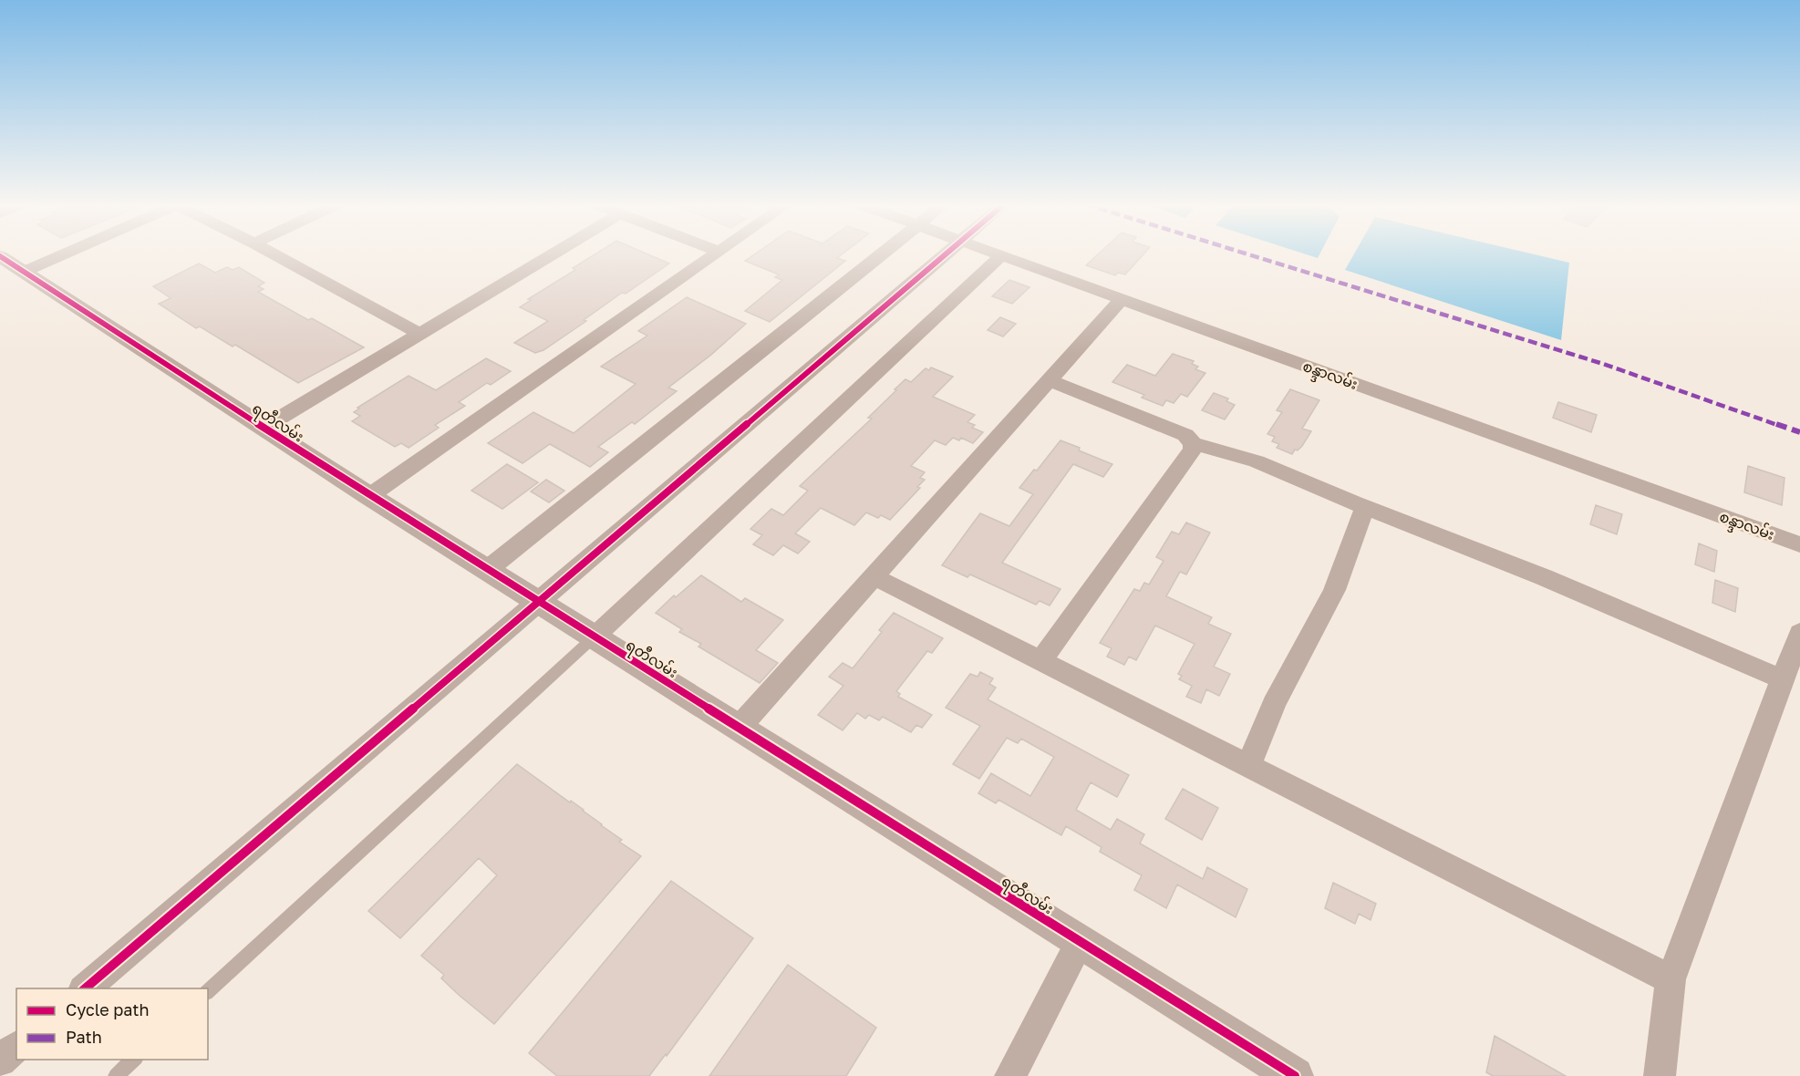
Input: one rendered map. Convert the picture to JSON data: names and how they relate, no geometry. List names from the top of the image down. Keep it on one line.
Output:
{"streets":{"street":["စန္ဒာလမ်း","ရတီလမ်း"]},"legend":["Cycle path","Path"]}
